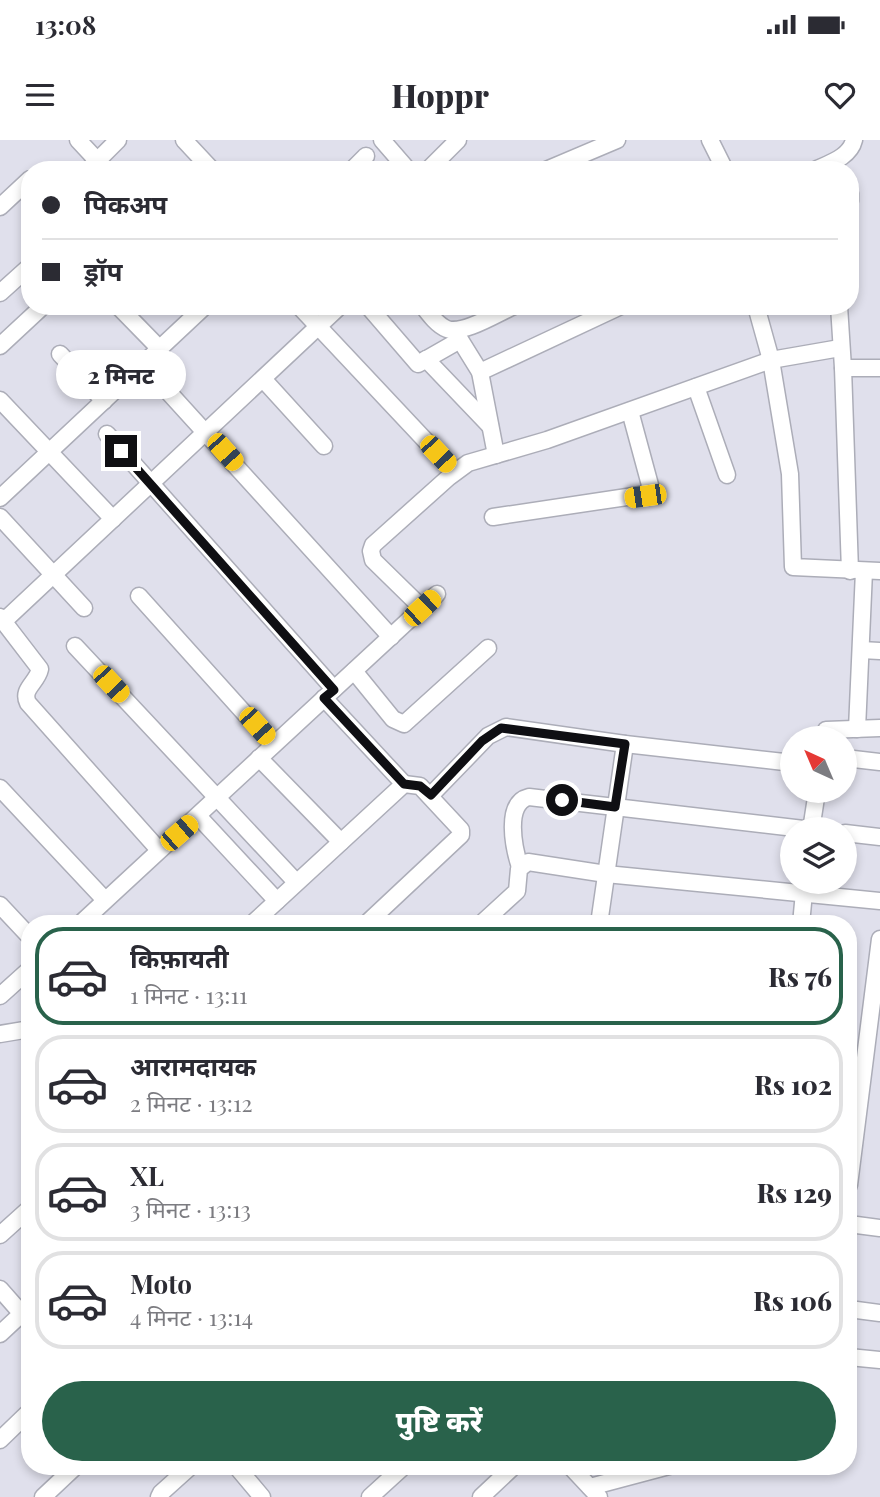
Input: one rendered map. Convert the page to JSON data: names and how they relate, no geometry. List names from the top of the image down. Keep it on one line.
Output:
{"north":"top left","page":{"status":"13:08","header":"Hoppr","banner":["पिकअप","ड्रॉप"],"bubble":"2 मिनट","list":[{"name":"किफ़ायती","note":"1 मिनट · 13:11","value":"Rs 76"},{"name":"आरामदायक","note":"2 मिनट · 13:12","value":"Rs 102"},{"name":"XL","note":"3 मिनट · 13:13","value":"Rs 129"},{"name":"Moto","note":"4 मिनट · 13:14","value":"Rs 106"}],"buttons":"पुष्टि करें"}}
